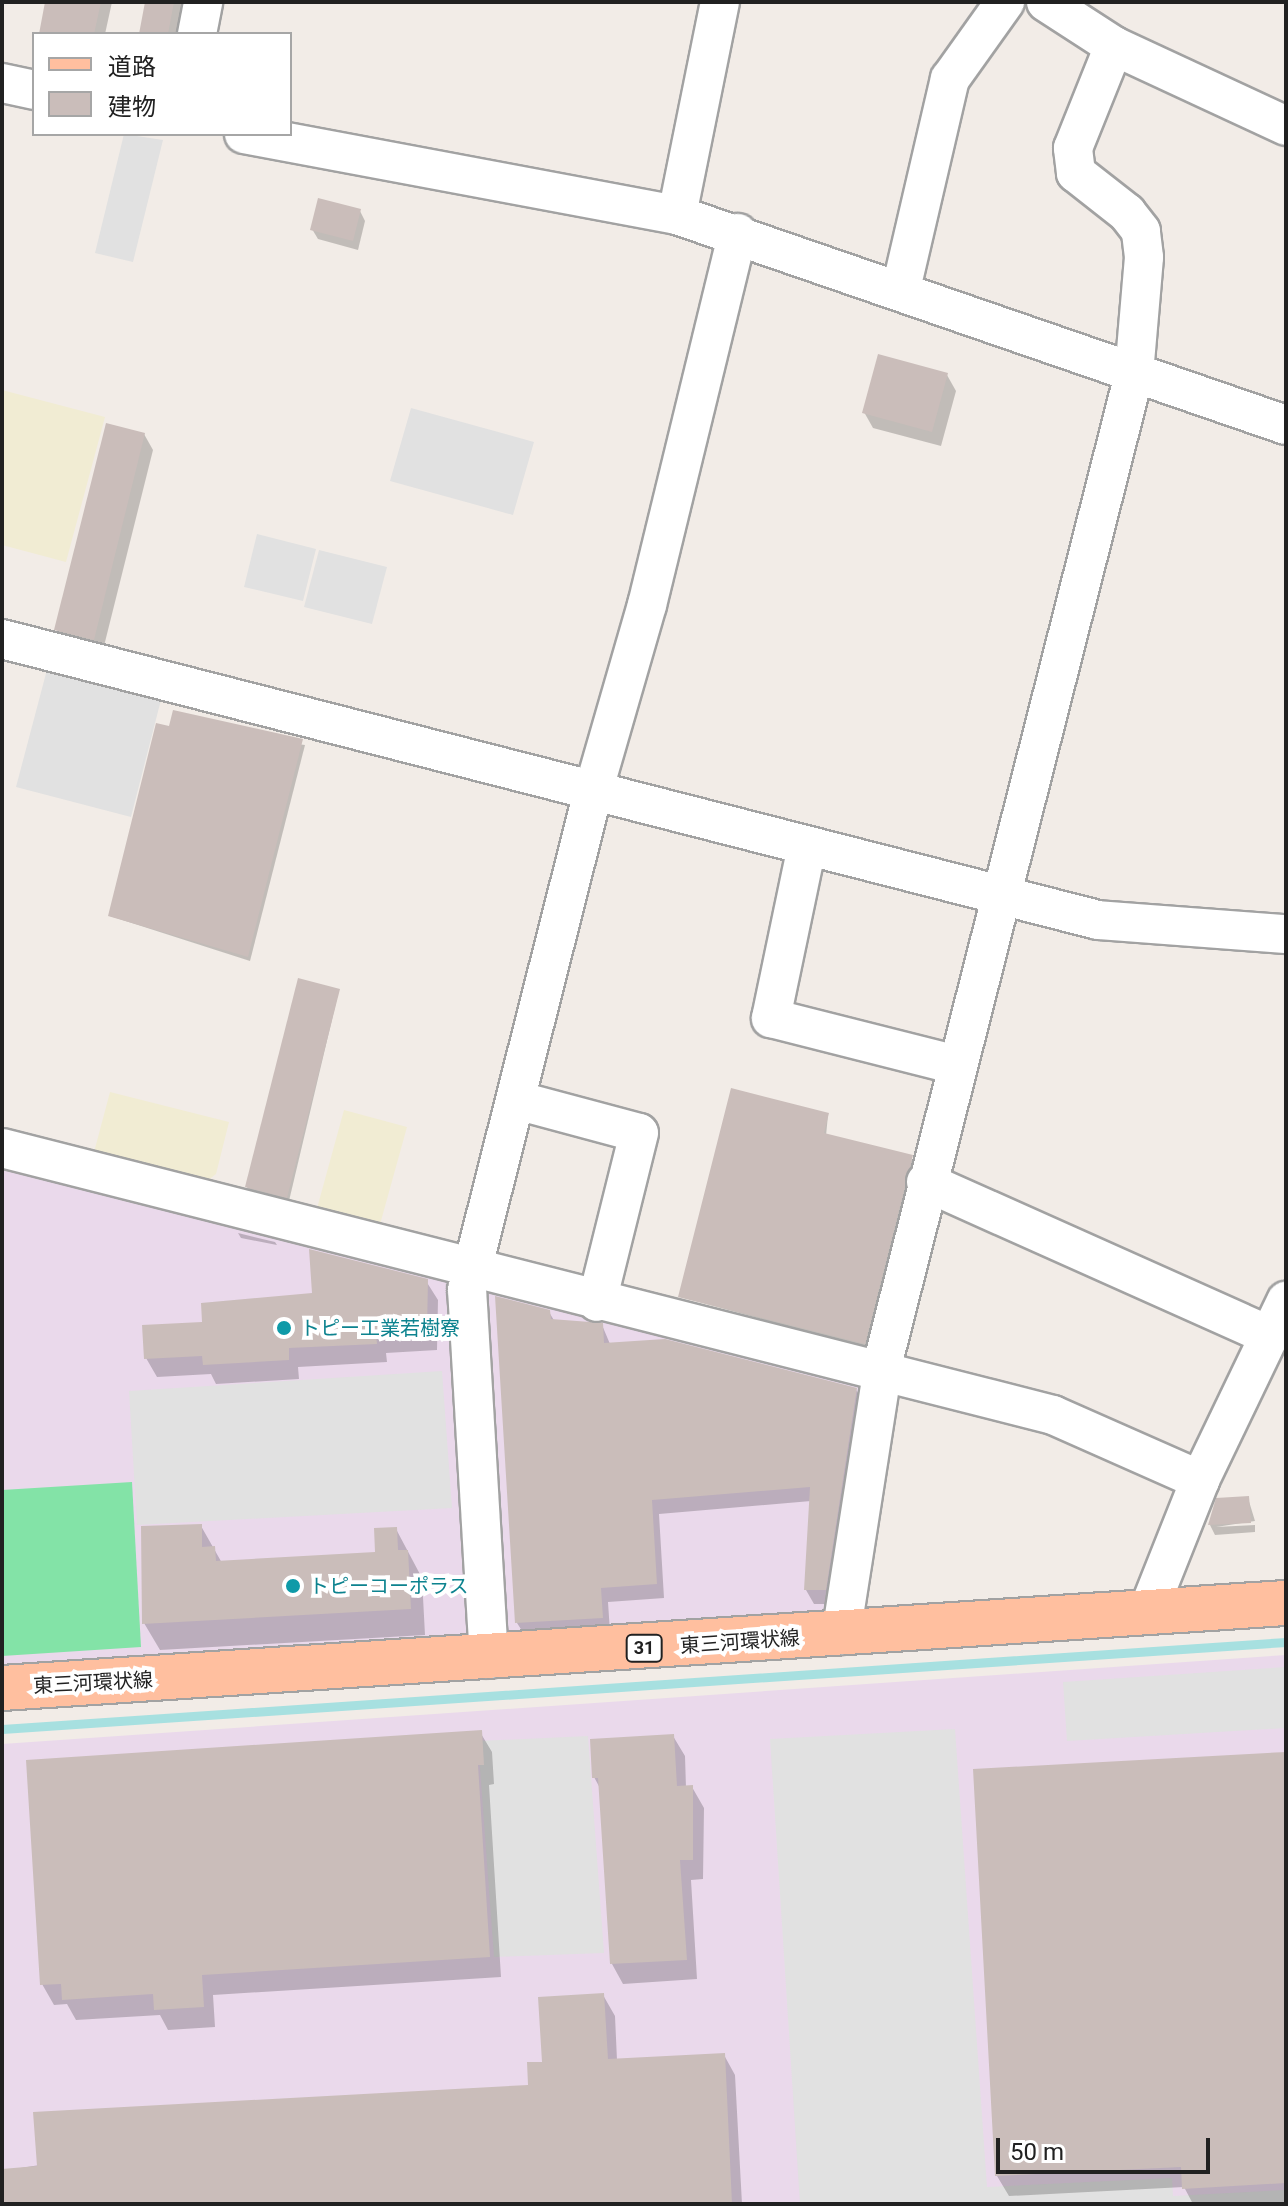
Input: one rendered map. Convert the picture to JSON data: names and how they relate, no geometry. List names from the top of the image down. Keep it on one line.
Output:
{"streets":{"main road":["東三河環状線","31"]},"places":["トピー工業若樹寮","トピーコーポラス"],"legend":["道路","建物"],"scale_bar":"50 m"}
